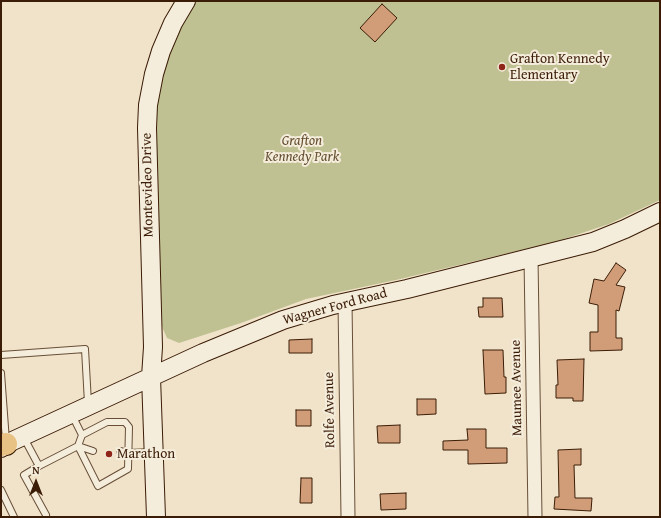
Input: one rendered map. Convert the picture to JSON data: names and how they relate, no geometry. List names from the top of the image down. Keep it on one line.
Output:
{"streets":{"main road":["Montevideo Drive","Wagner Ford Road"],"street":["Maumee Avenue","Rolfe Avenue"]},"crossings":[["Montevideo Drive","Wagner Ford Road"],["Wagner Ford Road","Maumee Avenue"],["Wagner Ford Road","Rolfe Avenue"]],"parks":["Grafton Kennedy Park"],"places":["Grafton Kennedy Elementary","Marathon"],"north":"top"}
